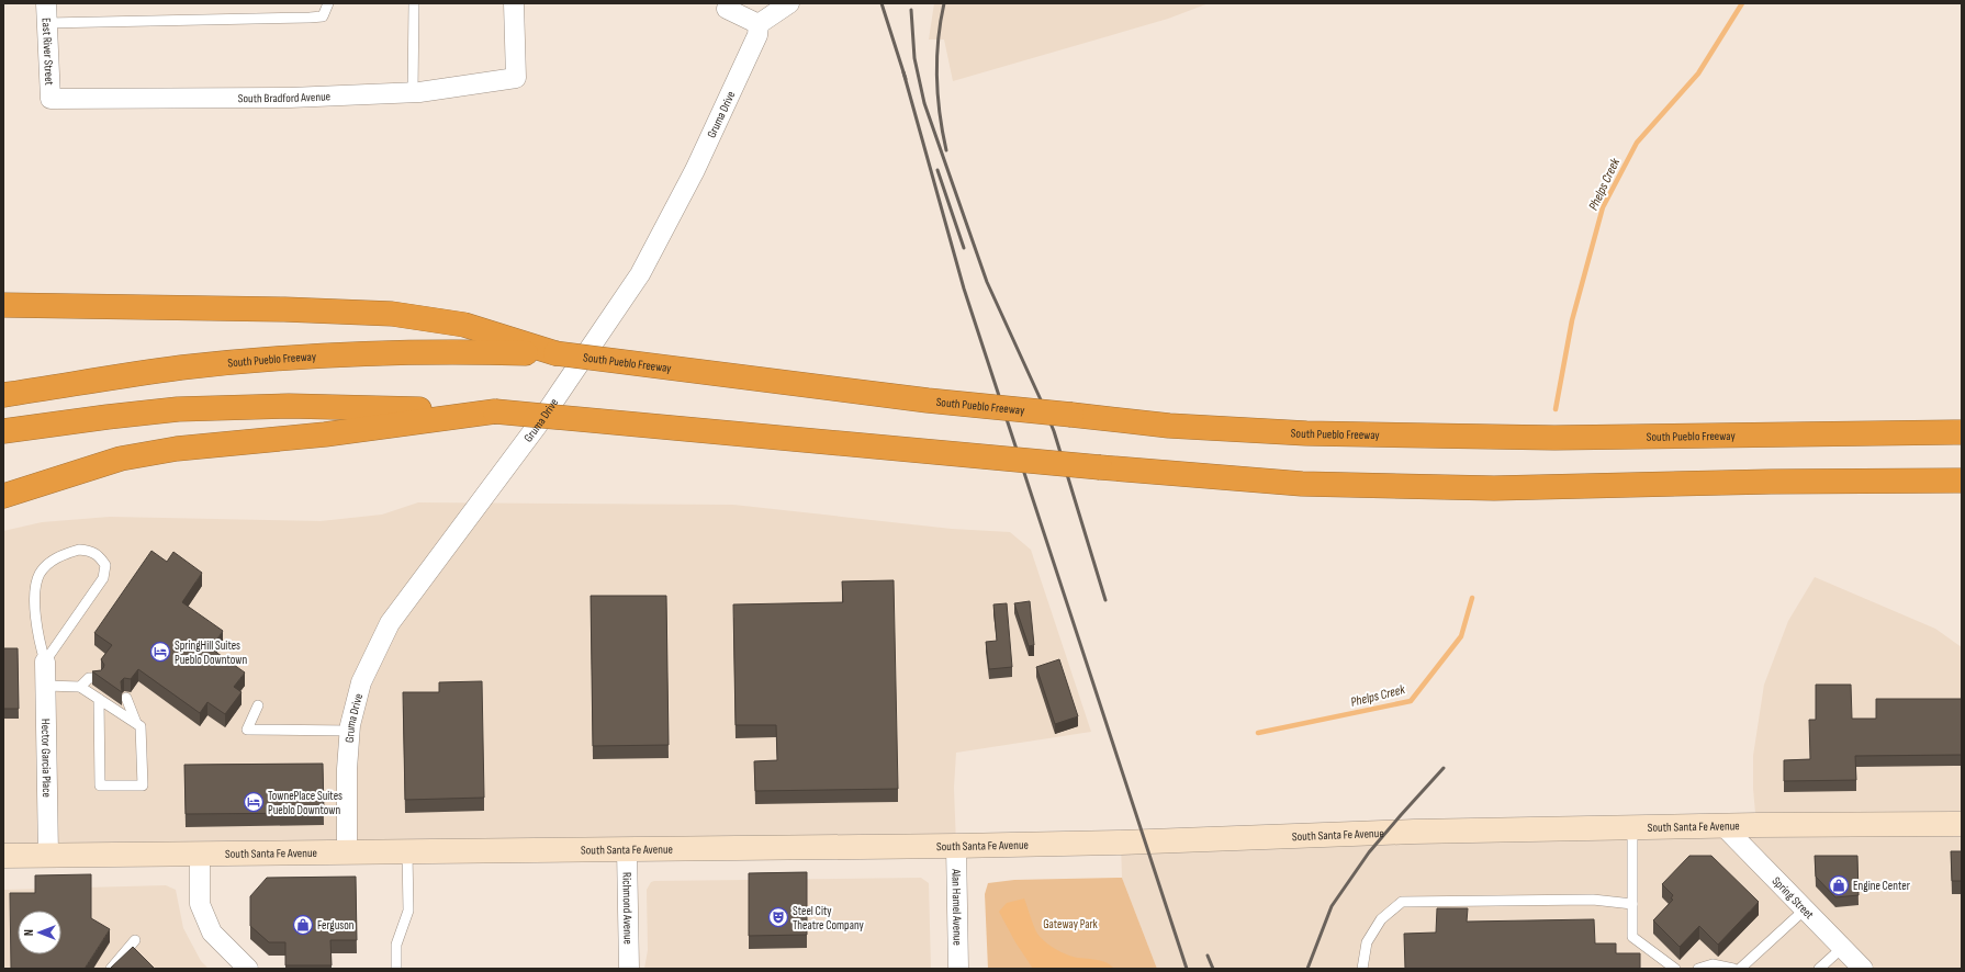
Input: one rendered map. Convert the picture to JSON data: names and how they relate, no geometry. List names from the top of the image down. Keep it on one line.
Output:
{"streets":{"highway":["South Pueblo Freeway"],"main road":["South Santa Fe Avenue"],"street":["East River Street","South Bradford Avenue","Gruma Drive","Hector Garcia Place","Spring Street","Alan Hamel Avenue","Richmond Avenue"]},"crossings":[["East River Street","South Bradford Avenue"],["Gruma Drive","South Santa Fe Avenue"],["Hector Garcia Place","South Santa Fe Avenue"],["South Santa Fe Avenue","Spring Street"],["South Santa Fe Avenue","Alan Hamel Avenue"],["South Santa Fe Avenue","Richmond Avenue"]],"water":["Phelps Creek"],"parks":["Gateway Park"],"places":{"hotel":["SpringHill Suites Pueblo Downtown","TownePlace Suites Pueblo Downtown"],"shop":["Engine Center","Ferguson"],"theatre":["Steel City Theatre Company"]},"north":"left"}
